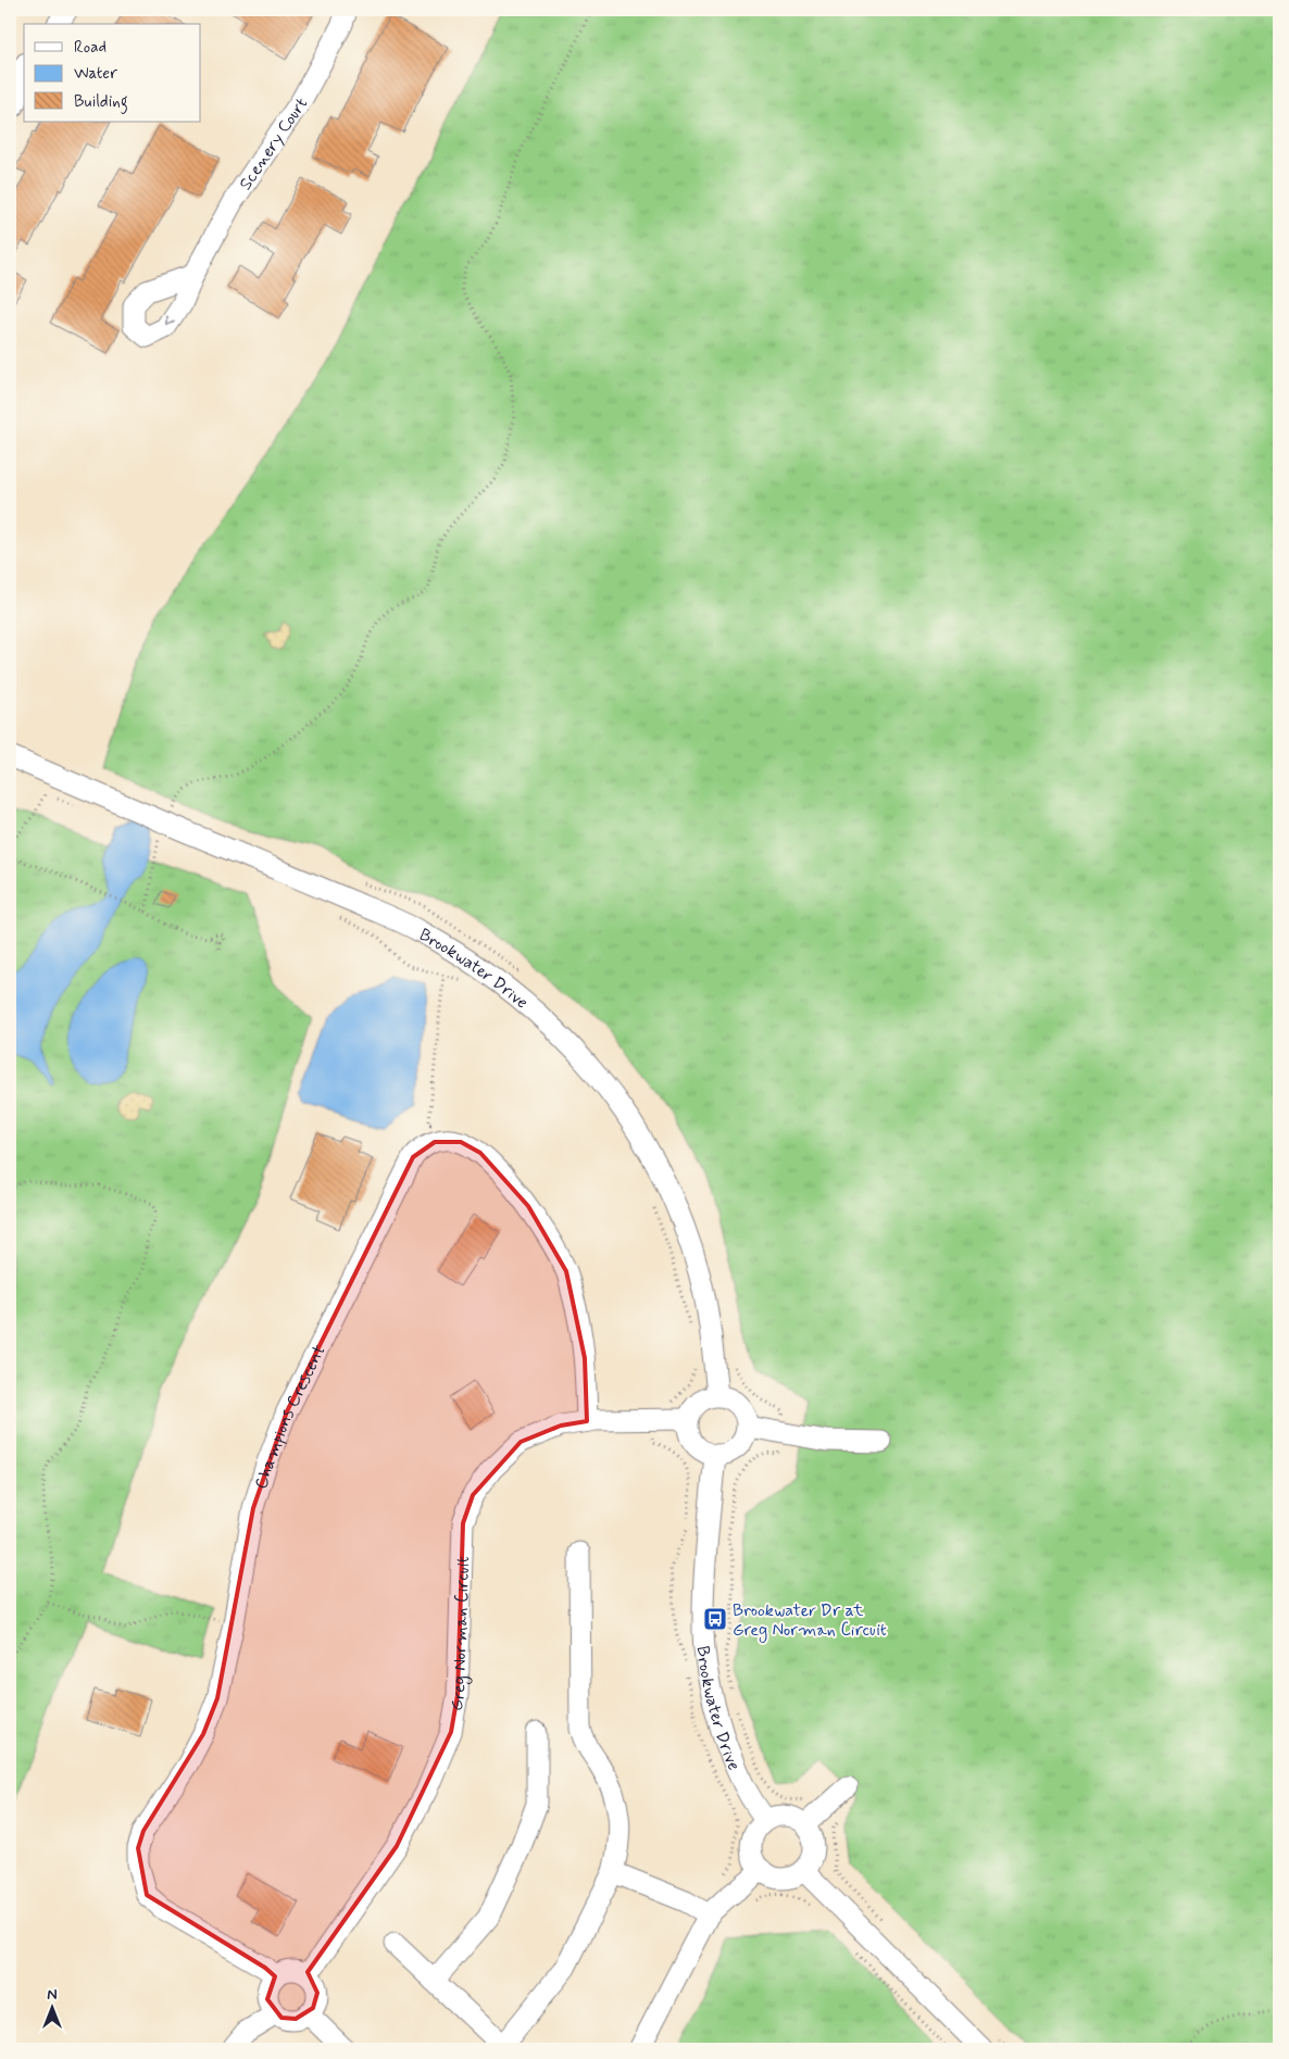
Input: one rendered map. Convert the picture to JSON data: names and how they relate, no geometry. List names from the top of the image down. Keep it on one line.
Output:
{"streets":{"street":["Scenery Court","Brookwater Drive","Champions Crescent","Greg Norman Circuit"]},"crossings":[["Brookwater Drive","Greg Norman Circuit"],["Champions Crescent","Greg Norman Circuit"]],"places":{"bus stop":["Brookwater Dr at Greg Norman Circuit"]},"legend":["Road","Water","Building"],"north":"top"}
